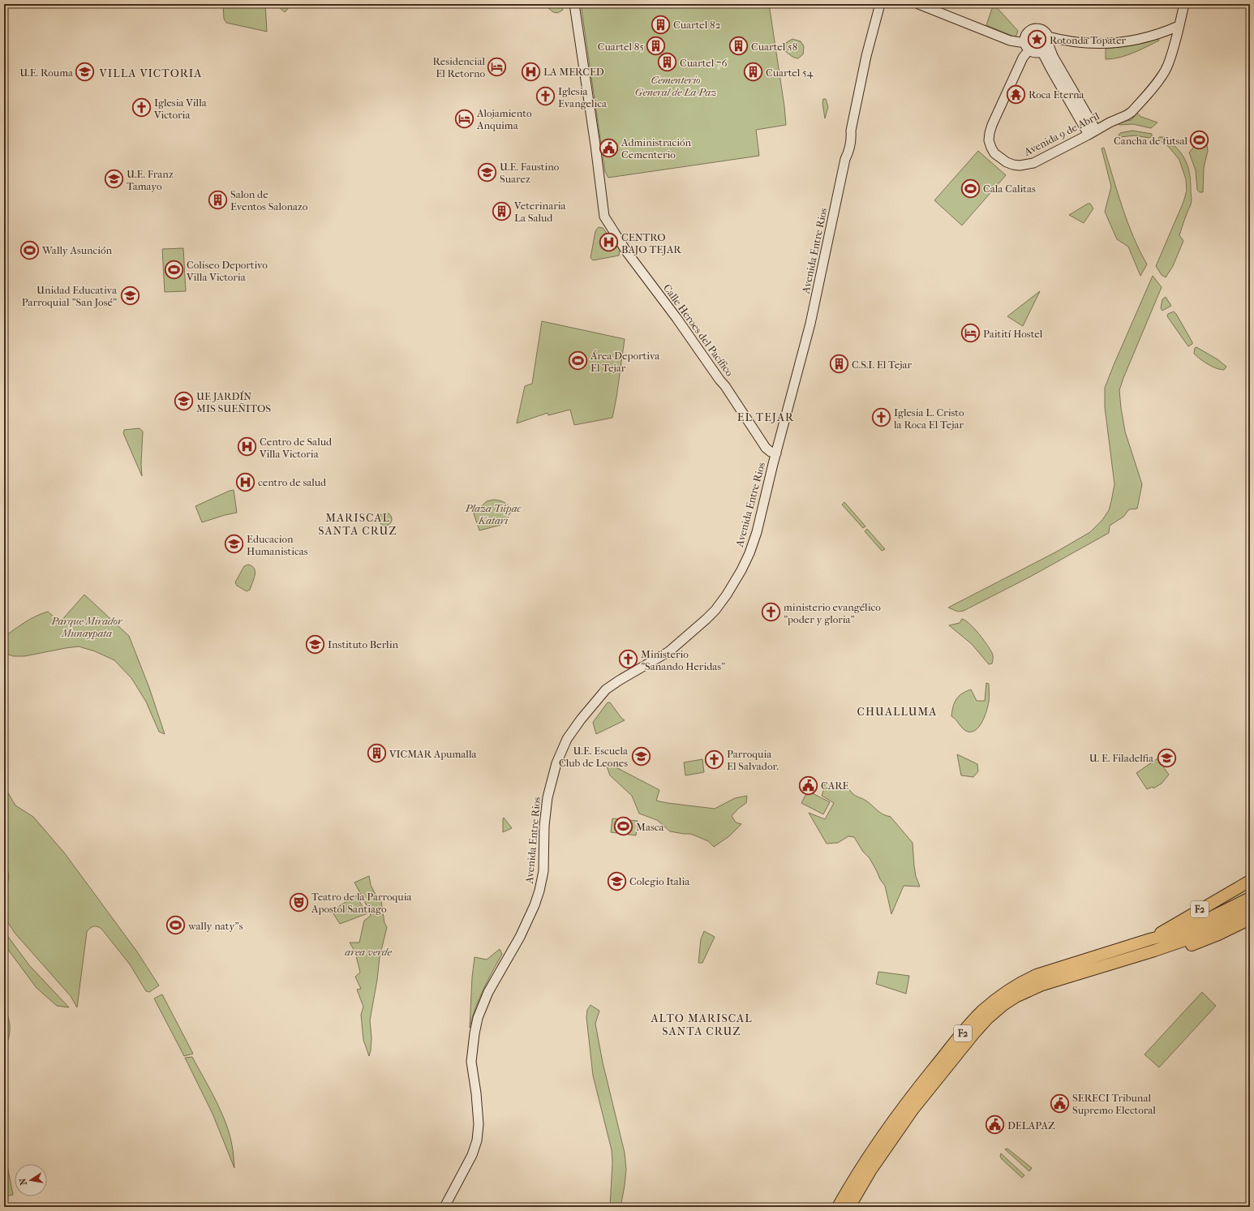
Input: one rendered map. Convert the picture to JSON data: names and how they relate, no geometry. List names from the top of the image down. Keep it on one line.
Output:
{"streets":{"highway":["F2"],"main road":["Avenida 9 de Abril","Avenida Entre Rios","Calle Heroes del Pacífico"]},"crossings":[["Avenida Entre Rios","Calle Heroes del Pacífico"]],"districts":["VILLA VICTORIA","EL TEJAR","MARISCAL SANTA CRUZ","CHUALLUMA","ALTO MARISCAL SANTA CRUZ"],"parks":["Cementerio General de La Paz","Plaza Túpac Katari","Parque Mirador Munaypata","area verde"],"places":{"building":["Cuartel 82","Cuartel 85","Cuartel 58","Cuartel 76","Cuartel 54","Salon de Eventos Salonazo","Veterinaria La Salud","C.S.I. El Tejar","VICMAR Apumalla"],"place":["Rotonda Topater"],"hotel":["Residencial El Retorno","Alojamiento Anquima","Paitití Hostel"],"hospital":["LA MERCED","CENTRO BAJO TEJAR","Centro de Salud Villa Victoria","centro de salud"],"school or university":["U.E. Rouma","U.E. Faustino Suarez","U.E. Franz Tamayo","Unidad Educativa Parroquial \"San José\"","UE JARDÍN MIS SUEÑITOS","Educacion Humanisticas","Instituto Berlin","U.E. Escuela Club de Leones","U. E. Filadelfia","Colegio Italia"],"temple":["Roca Eterna"],"church":["Iglesia Evangelica","Iglesia Villa Victoria","Iglesia L. Cristo la Roca El Tejar","ministerio evangélico \"poder y gloria\"","Ministerio \"Sanando Heridas\"","Parroquia El Salvador."],"sports":["Cancha de futsal","Cala Calitas","Wally Asunción","Coliseo Deportivo Villa Victoria","Área Deportiva El Tejar","Masca","wally naty\"s"],"public building":["Administración Cementerio","CARE","SERECI Tribunal Supremo Electoral","DELAPAZ"],"theatre":["Teatro de la Parroquia Apostol Santiago"]},"north":"left"}
